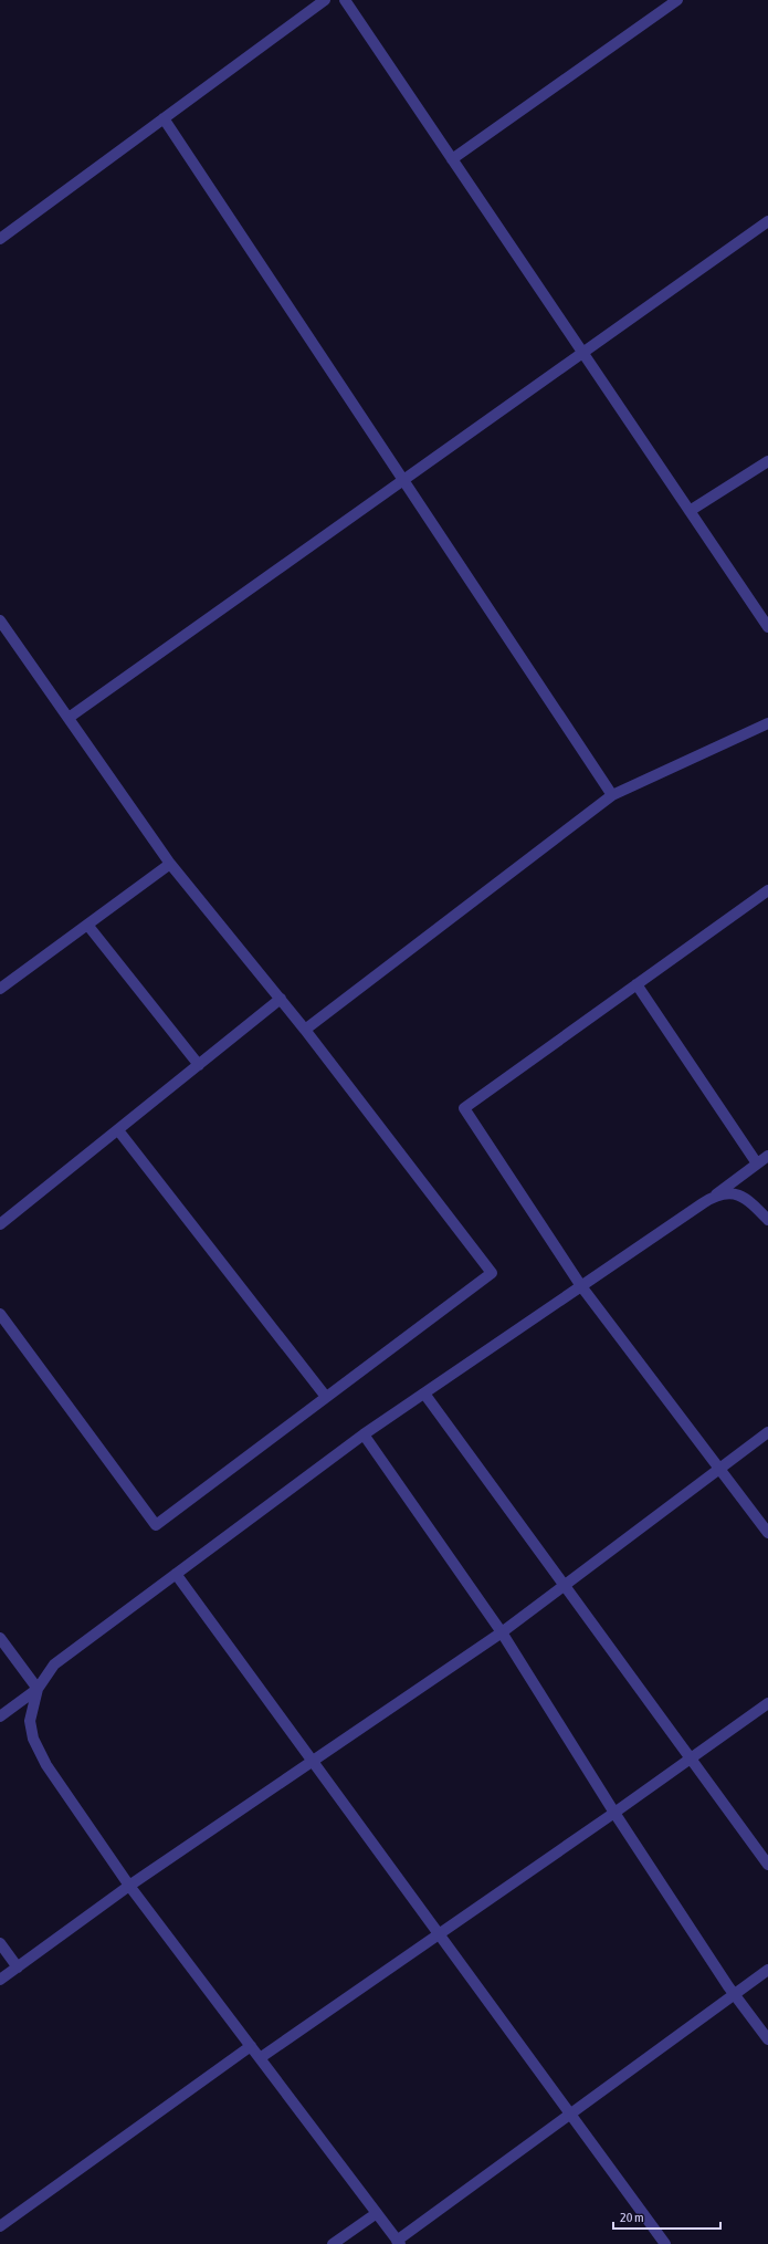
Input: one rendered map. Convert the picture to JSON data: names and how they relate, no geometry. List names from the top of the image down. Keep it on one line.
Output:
{"scale_bar":"20 m"}
